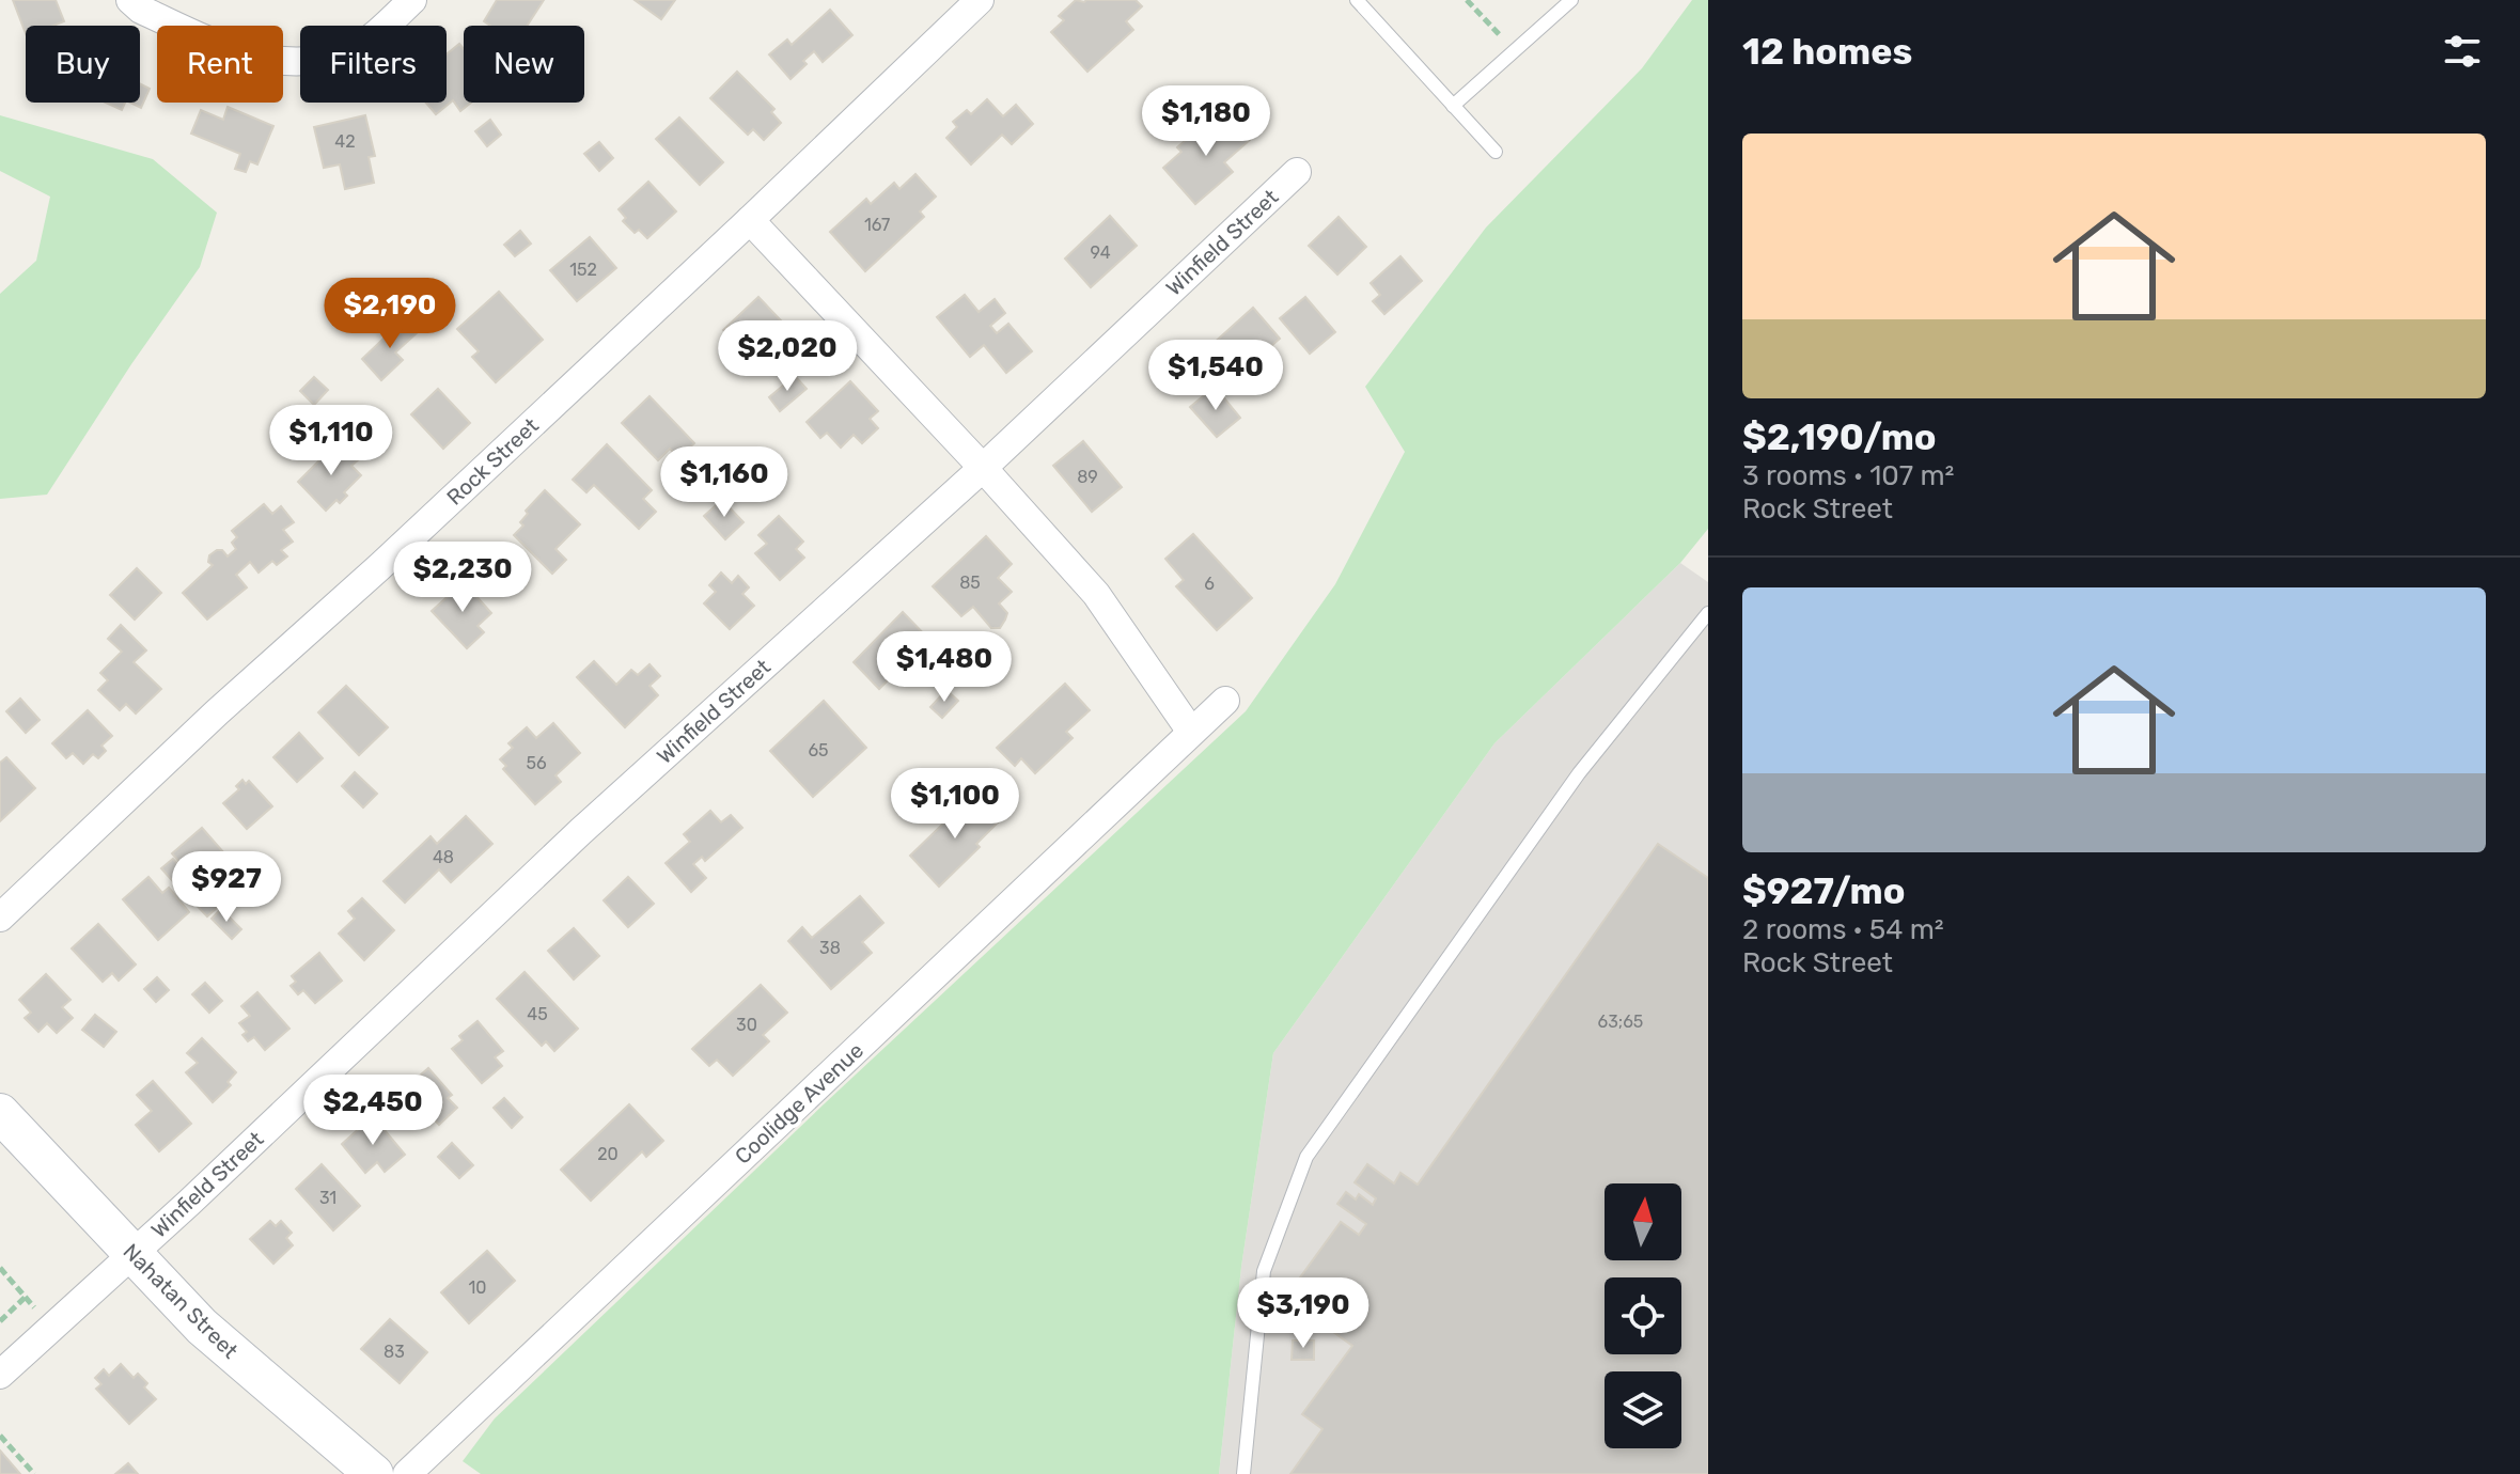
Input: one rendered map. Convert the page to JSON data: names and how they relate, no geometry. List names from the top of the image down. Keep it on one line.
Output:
{"streets":{"main road":["Nahatan Street"],"street":["Winfield Street","Rock Street","Coolidge Avenue"]},"crossings":[["Winfield Street","Nahatan Street"]],"house_numbers":["42","167","94","152","89","85","6","65","56","48","38","45","63;65","30","20","31","10","83"],"north":"top","page":{"heading":"12 homes","chip":["Buy","Rent","Filters","New"],"price":["$1,180","$2,190","$2,020","$1,540","$1,110","$1,160","$2,230","$1,480","$1,100","$927","$2,450","$3,190"],"list":[{"name":"$2,190/mo","note":"3 rooms · 107 m² · Rock Street"},{"name":"$927/mo","note":"2 rooms · 54 m² · Rock Street"}]}}
